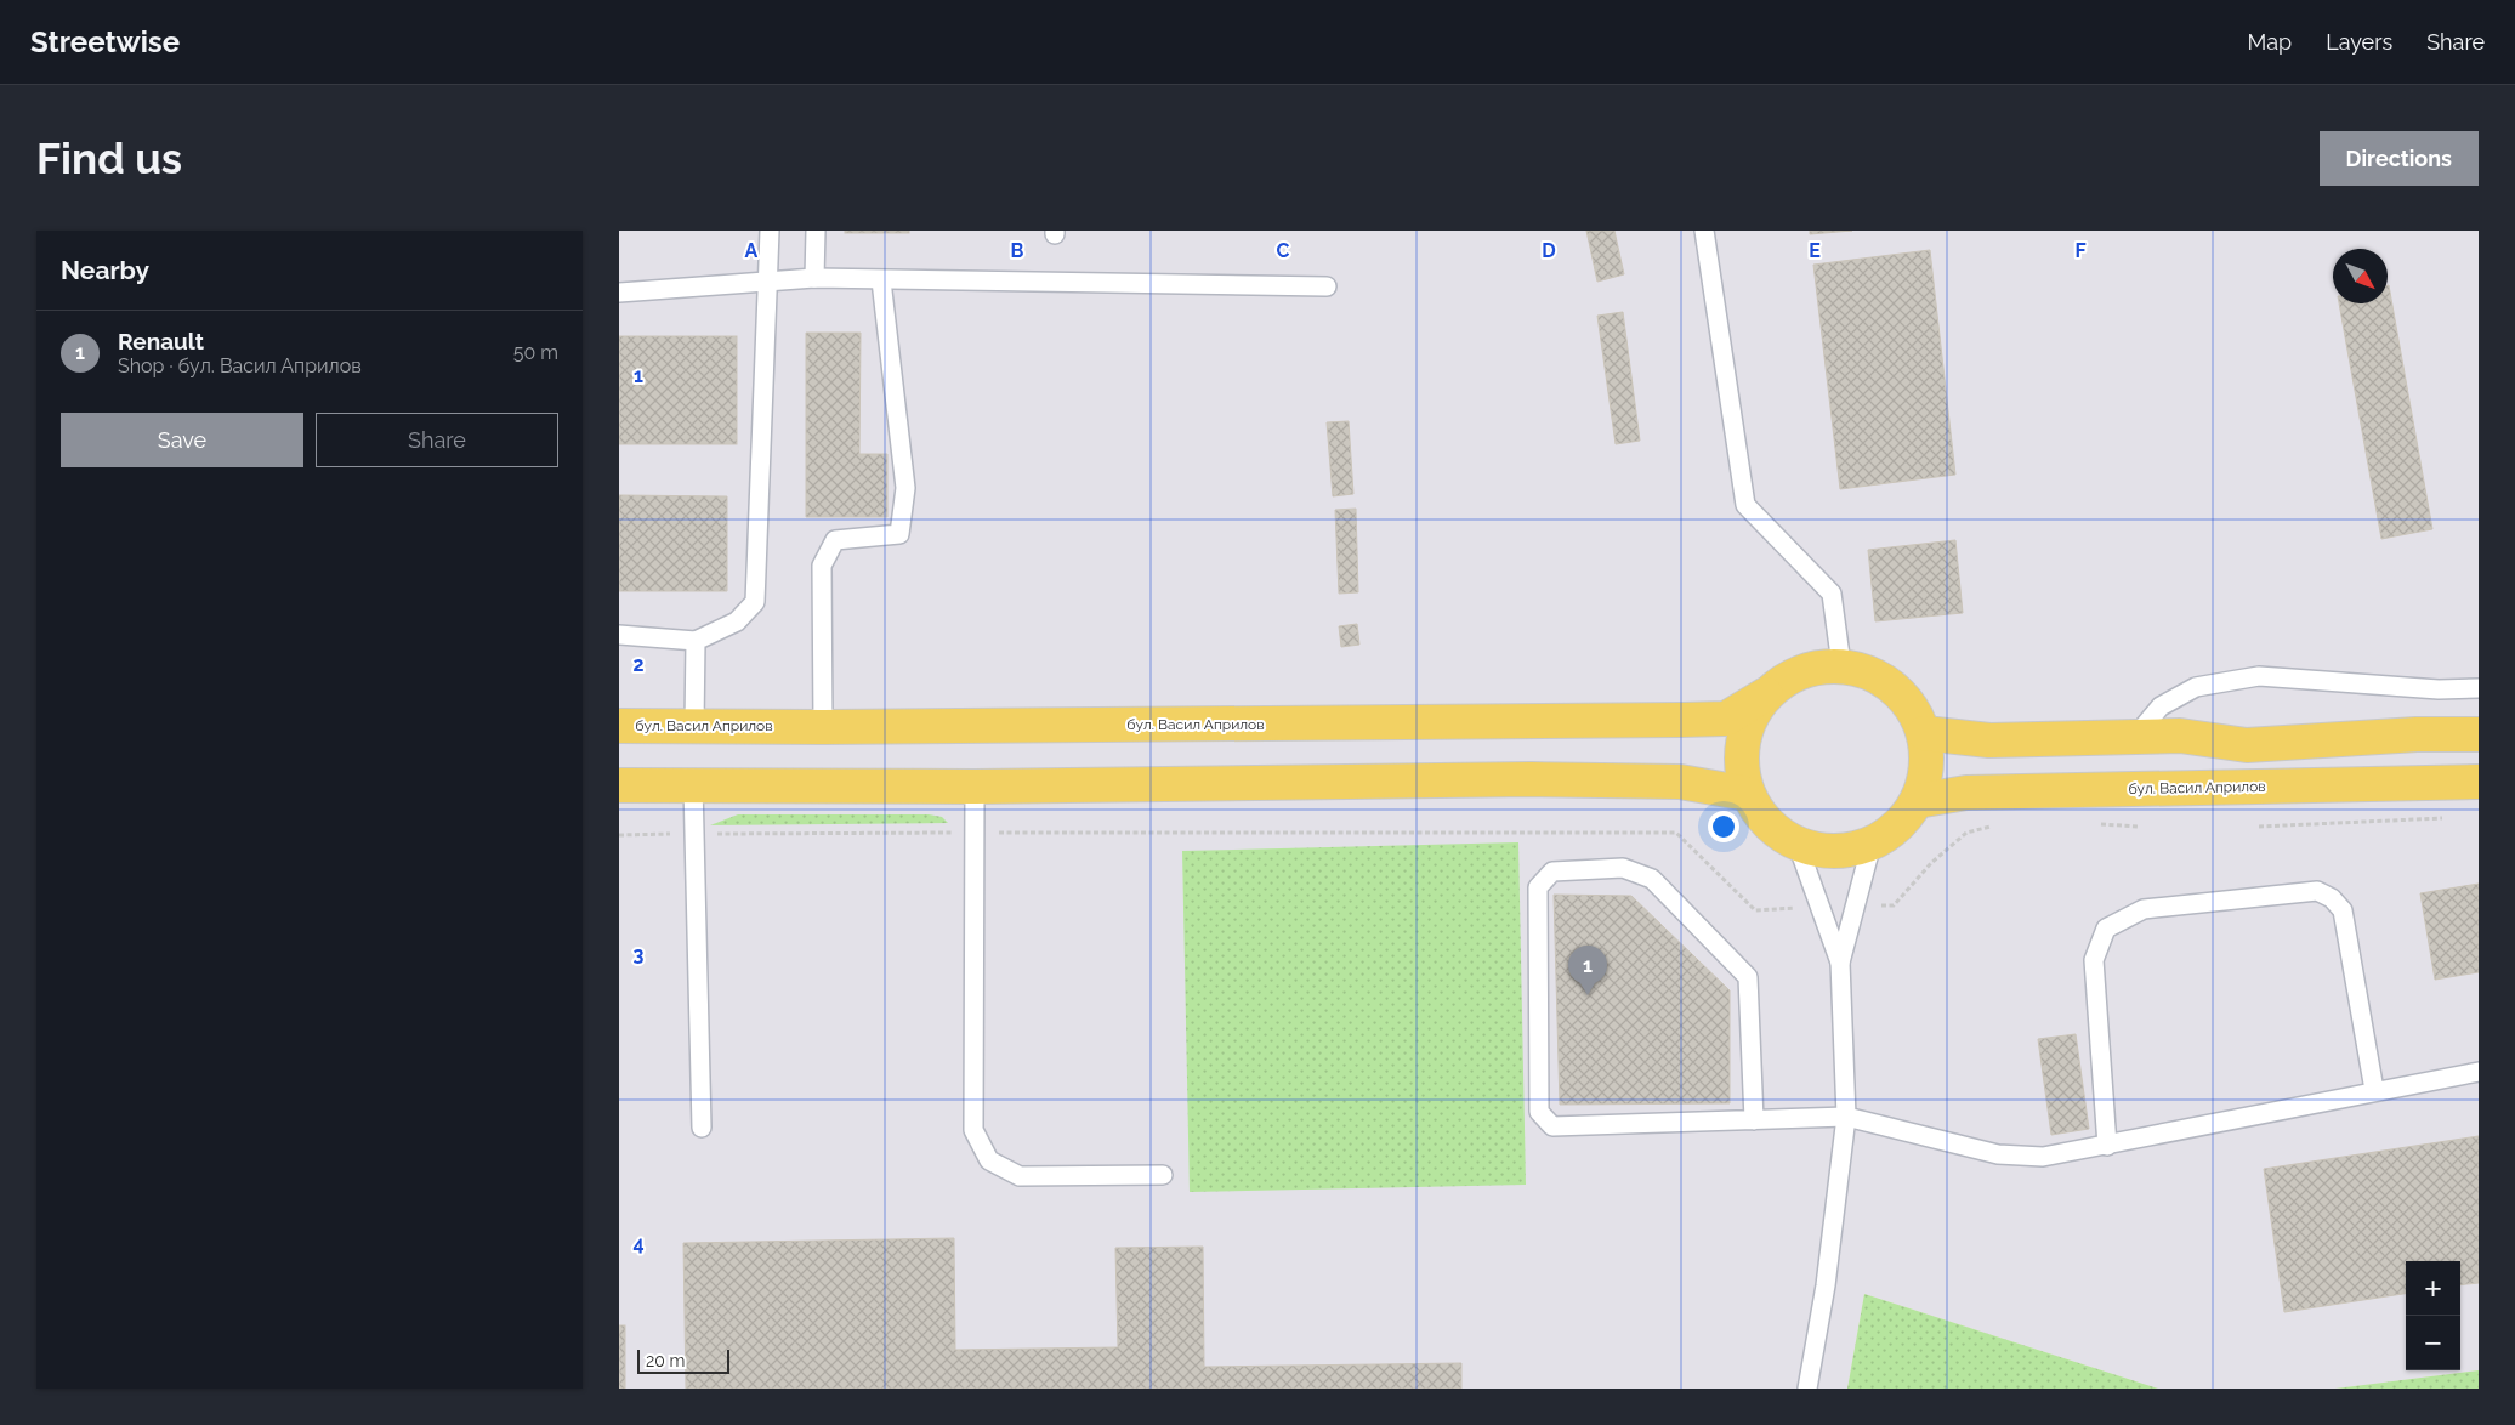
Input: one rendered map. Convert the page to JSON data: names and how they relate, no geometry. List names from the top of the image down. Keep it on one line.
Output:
{"streets":{"main road":["бул. Васил Априлов"]},"scale_bar":"20 m","north":"bottom right","page":{"header":"Streetwise","nav":["Map","Layers","Share"],"buttons":["Directions",["Save","Share"]],"title":"Find us","heading":"Nearby","list":[{"mark":"1","name":"Renault","note":"Shop · бул. Васил Априлов","value":"50 m"}],"pins":"1","map_buttons":["+","−"],"scale":"20 m"},"grid":{"columns":["A","B","C","D","E","F"],"rows":["1","2","3","4"]}}
